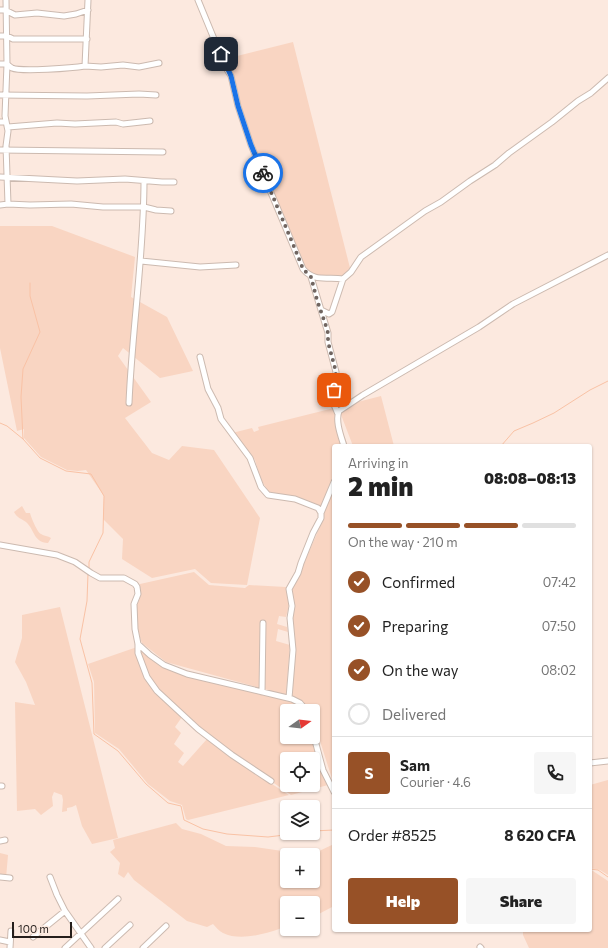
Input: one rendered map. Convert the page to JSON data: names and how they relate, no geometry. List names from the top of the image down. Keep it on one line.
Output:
{"scale_bar":"100 m","north":"right","page":{"heading":["2 min","Arriving in","08:08–08:13"],"panel":["Sam","Courier · 4.6","Order #8525","8 620 CFA"],"bar":"On the way · 210 m","list":[["Confirmed","07:42"],["Preparing","07:50"],["On the way","08:02"],"Delivered"],"map_buttons":["+","−"],"round":"S","buttons":["Help","Share"],"scale":"100 m"}}
